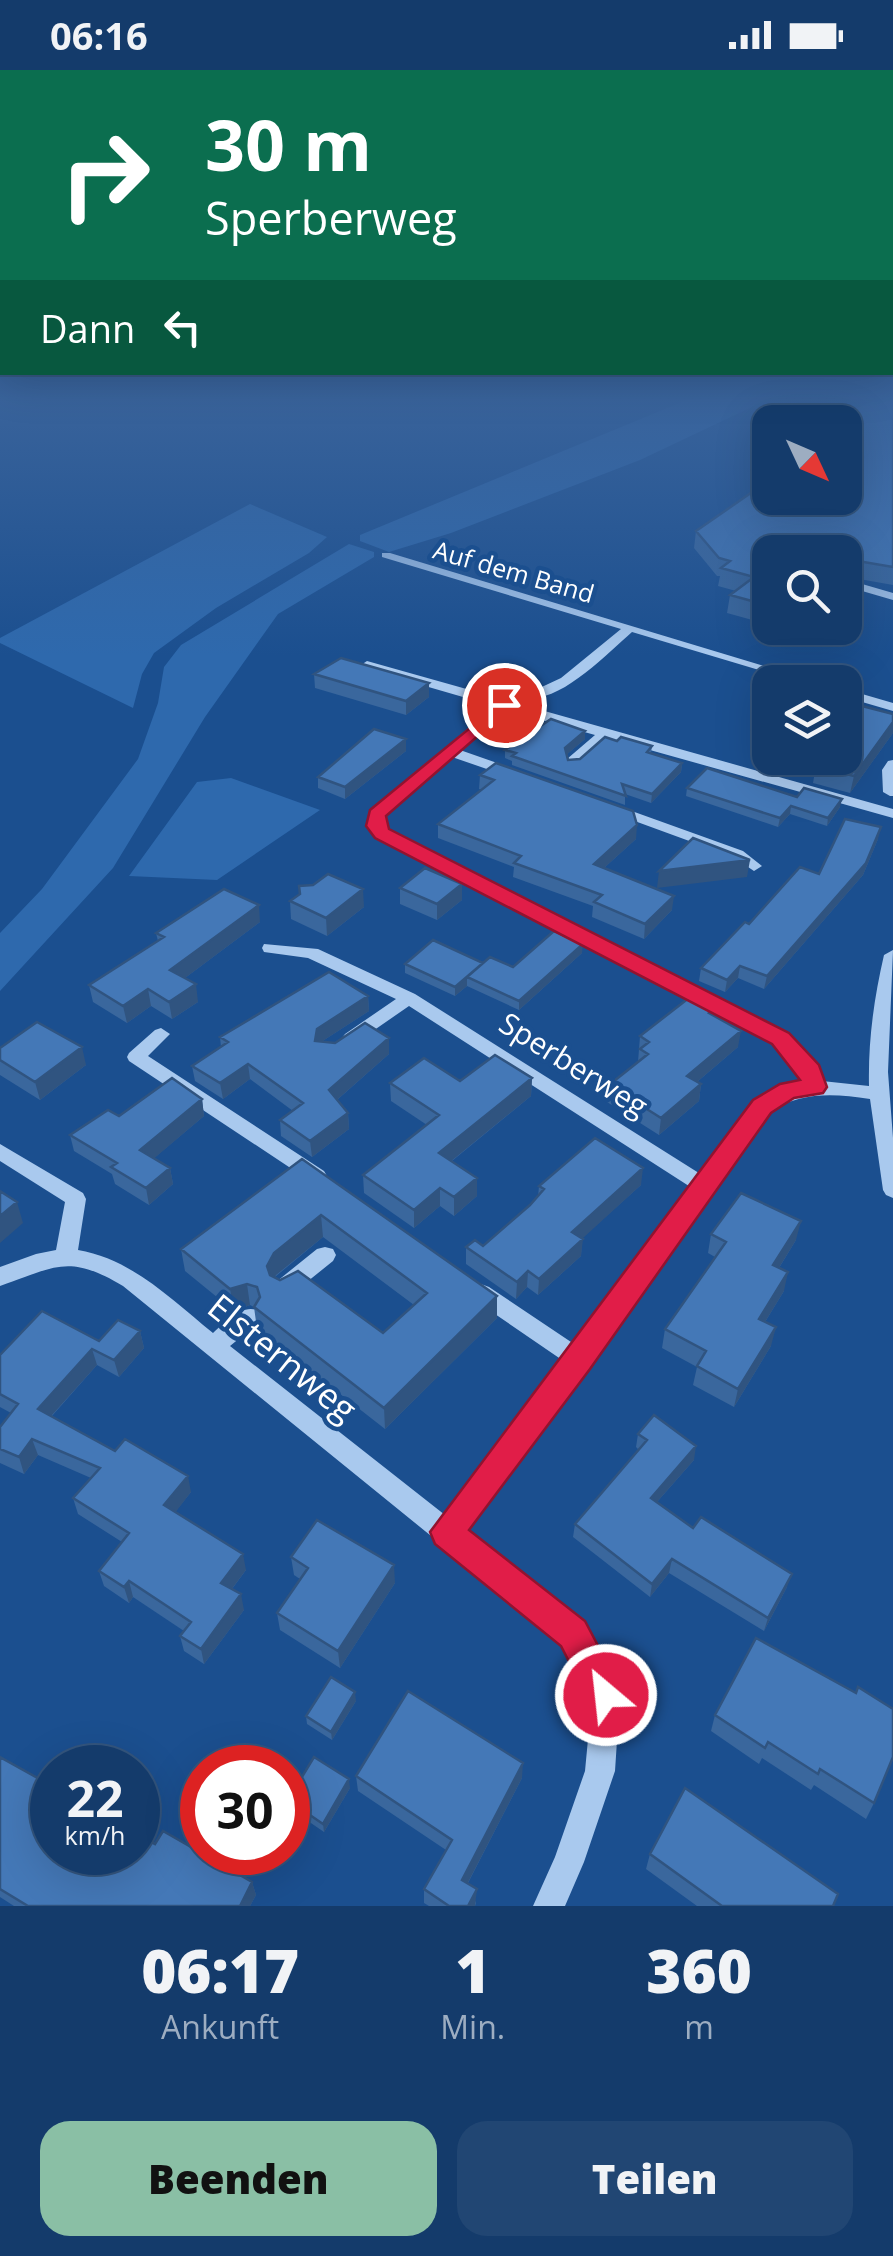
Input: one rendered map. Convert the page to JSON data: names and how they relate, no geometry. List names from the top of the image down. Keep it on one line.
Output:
{"streets":{"street":["Auf dem Band","Sperberweg","Elsternweg"]},"north":"bottom right","page":{"status":"06:16","turn":["30 m","Sperberweg"],"then":"Dann","speed":"22 km/h","limit":"30","eta":["06:17","Ankunft","1","Min.","360","m"],"buttons":["Beenden","Teilen"]}}
